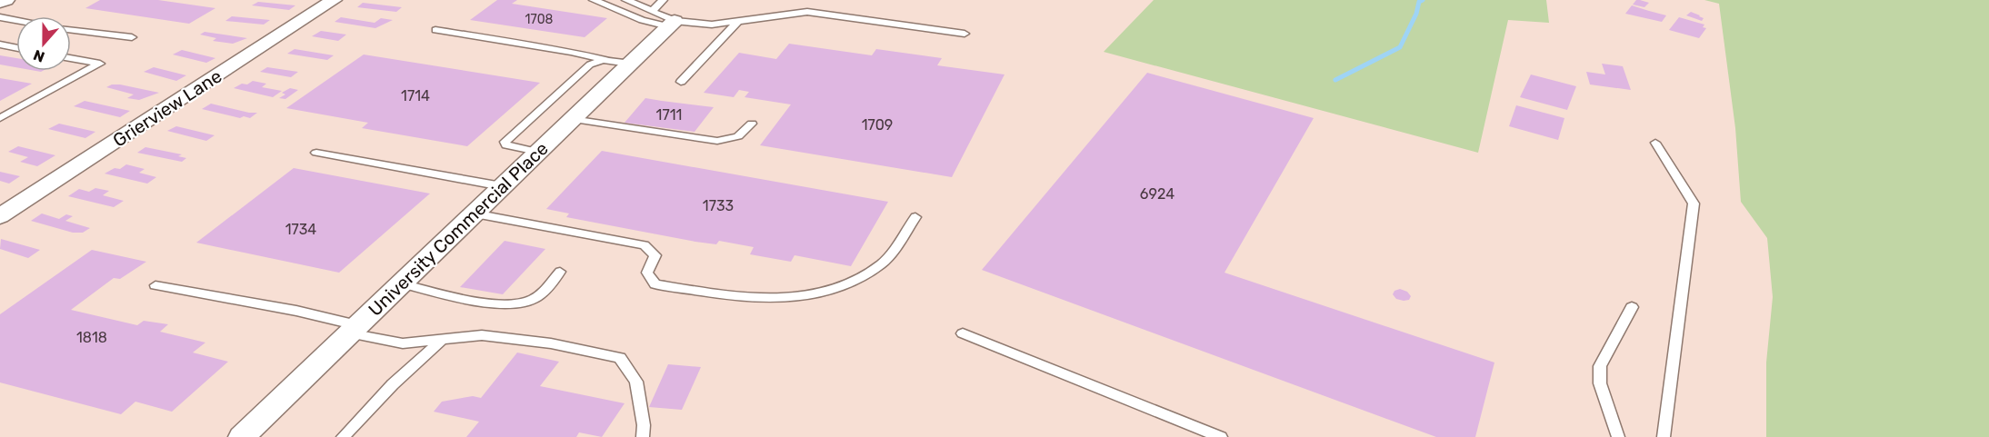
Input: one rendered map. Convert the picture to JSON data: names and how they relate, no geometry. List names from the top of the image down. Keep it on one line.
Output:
{"streets":{"street":["Grierview Lane","University Commercial Place"]},"house_numbers":["1708","1714","1711","1709","6924","1733","1734","1818"],"north":"bottom"}
